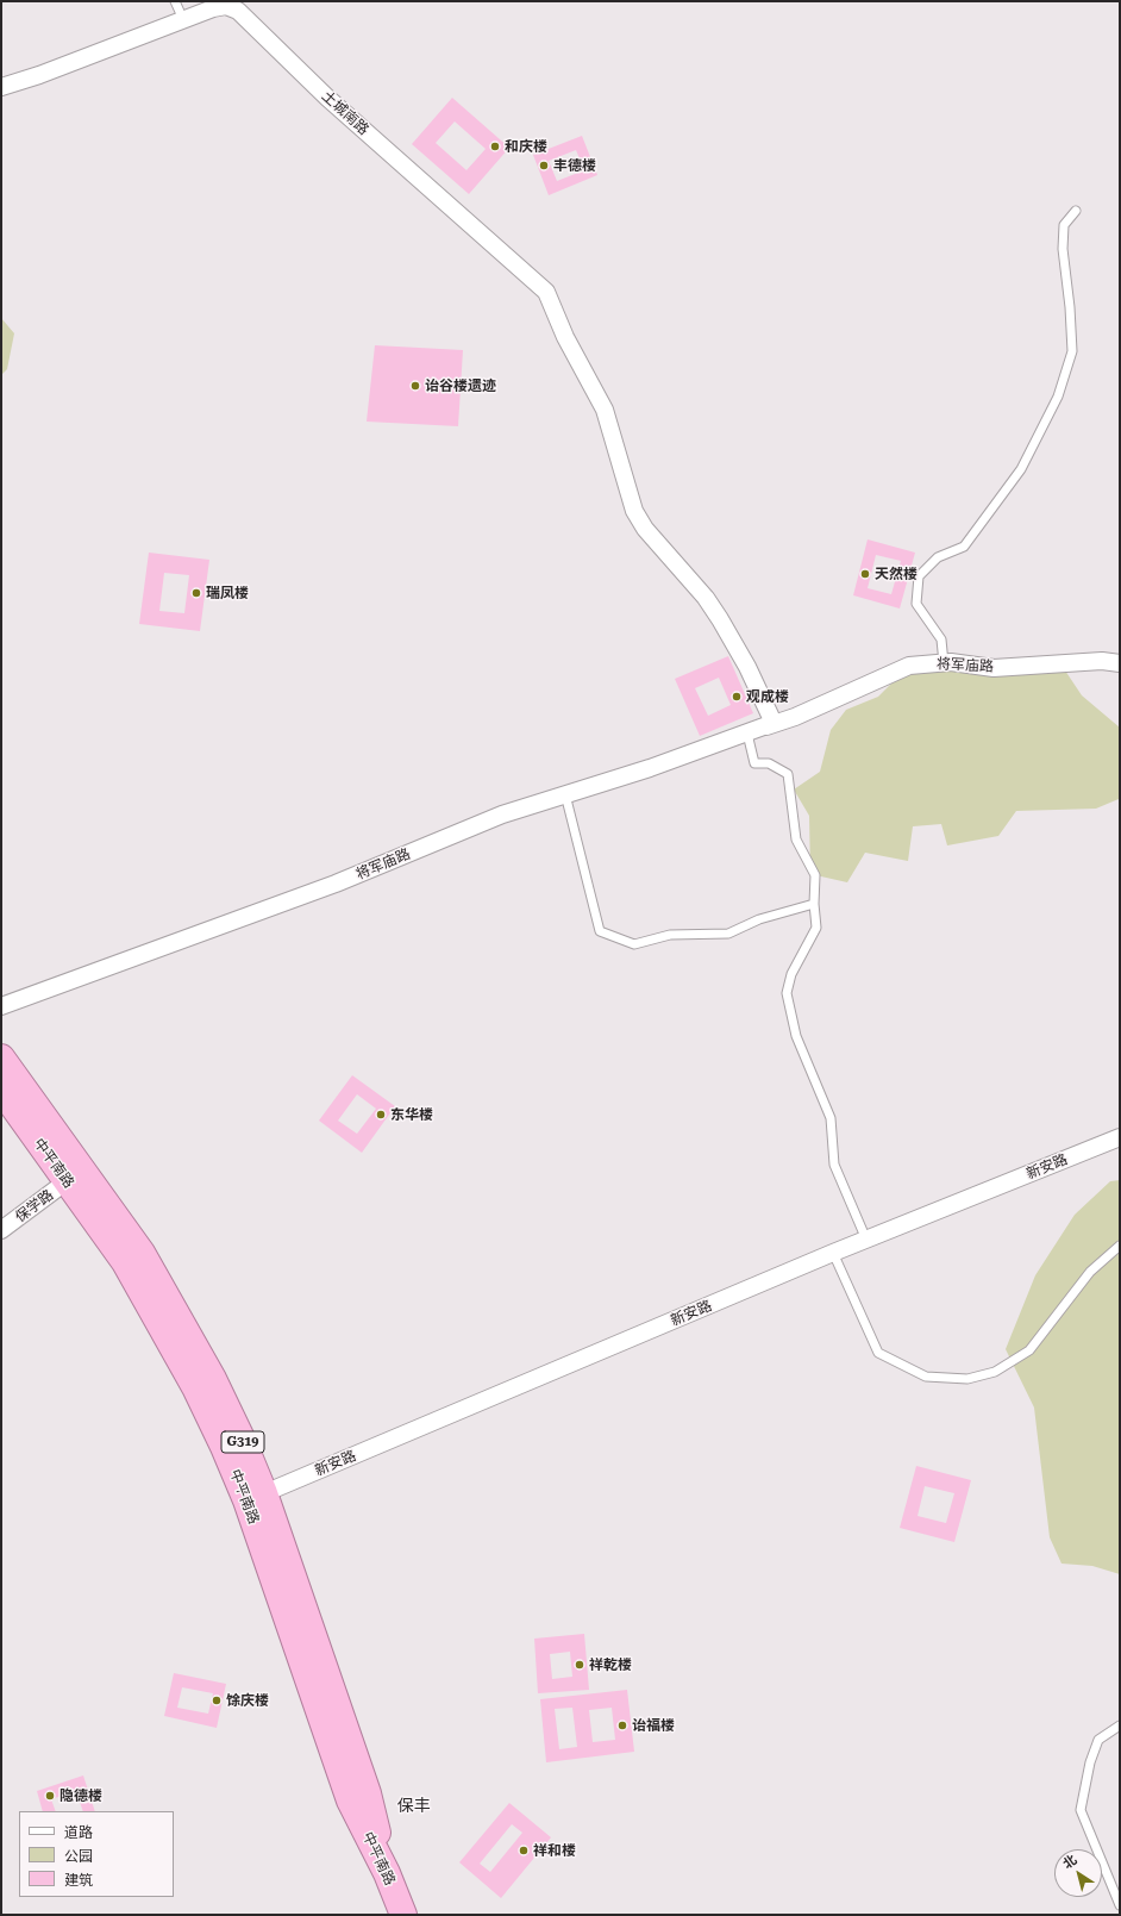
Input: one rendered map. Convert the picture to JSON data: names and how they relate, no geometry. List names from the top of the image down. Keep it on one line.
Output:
{"streets":{"highway":["中平南路","G319"],"street":["土城南路","将军庙路","新安路","保学路"]},"crossings":[["土城南路","将军庙路"],["中平南路","保学路"],["中平南路","G319"],["新安路","G319"]],"districts":["保丰"],"places":["和庆楼","丰德楼","诒谷楼遗迹","天然楼","瑞凤楼","观成楼","东华楼","祥乾楼","馀庆楼","诒福楼","隐德楼","祥和楼"],"legend":["道路","公园","建筑"],"north":"top left"}
